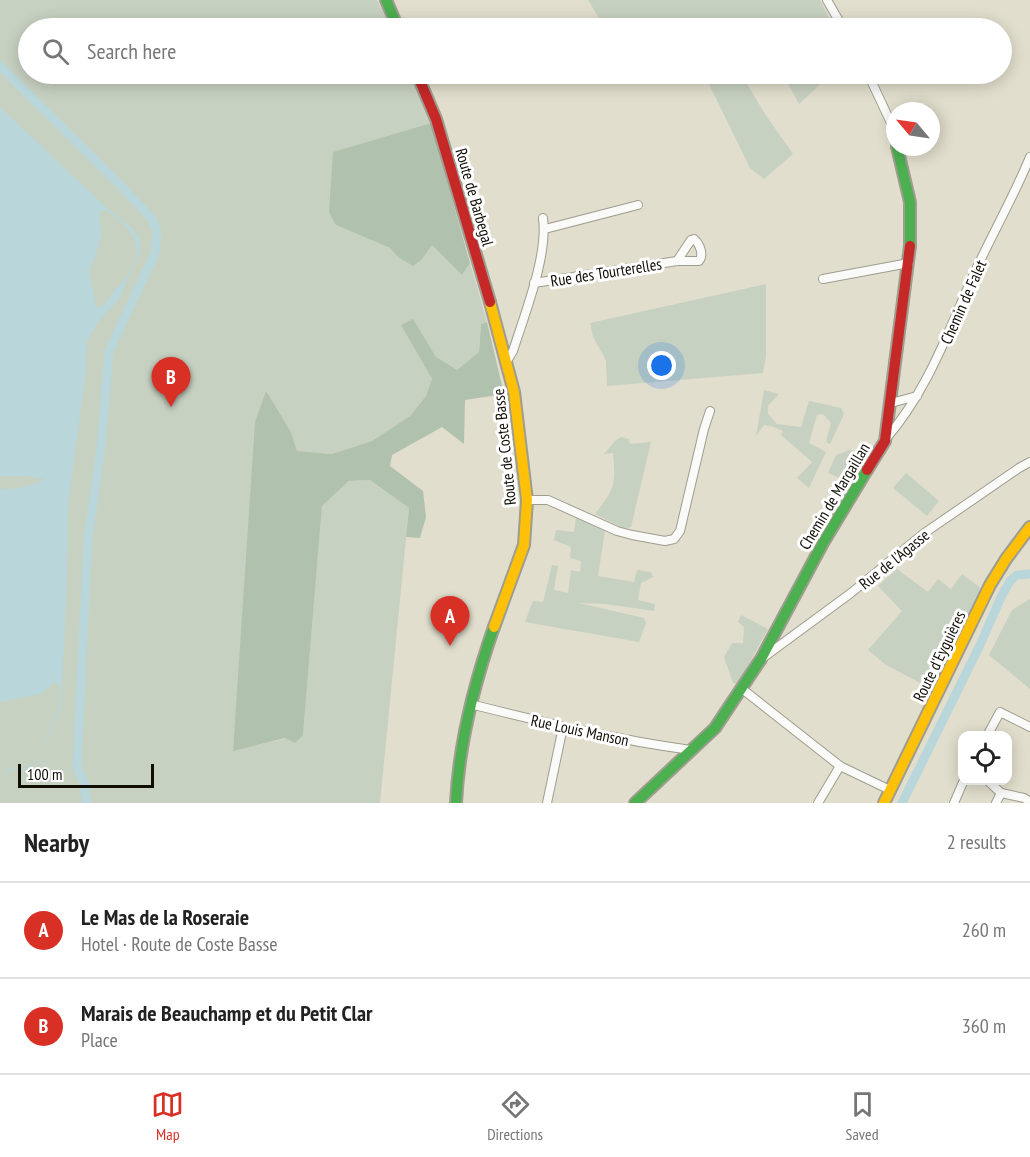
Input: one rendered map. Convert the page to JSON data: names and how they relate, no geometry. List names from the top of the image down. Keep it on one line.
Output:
{"streets":{"street":["Route de Barbegal","Rue des Tourterelles","Chemin de Falet","Route de Coste Basse","Chemin de Margaillan","Rue de l'Agasse","Route d'Eyguières","Rue Louis Manson"]},"crossings":[["Route de Barbegal","Route de Coste Basse"],["Chemin de Falet","Chemin de Margaillan"],["Route de Coste Basse","Rue Louis Manson"],["Chemin de Margaillan","Rue de l'Agasse"],["Chemin de Margaillan","Rue Louis Manson"]],"scale_bar":"100 m","north":"top left","page":{"search":"Search here","pins":["B","A"],"scale":"100 m","heading":["Nearby","2 results"],"list":[{"mark":"A","name":"Le Mas de la Roseraie","note":"Hotel · Route de Coste Basse","value":"260 m"},{"mark":"B","name":"Marais de Beauchamp et du Petit Clar","note":"Place","value":"360 m"}],"nav":["Map","Directions","Saved"]}}
